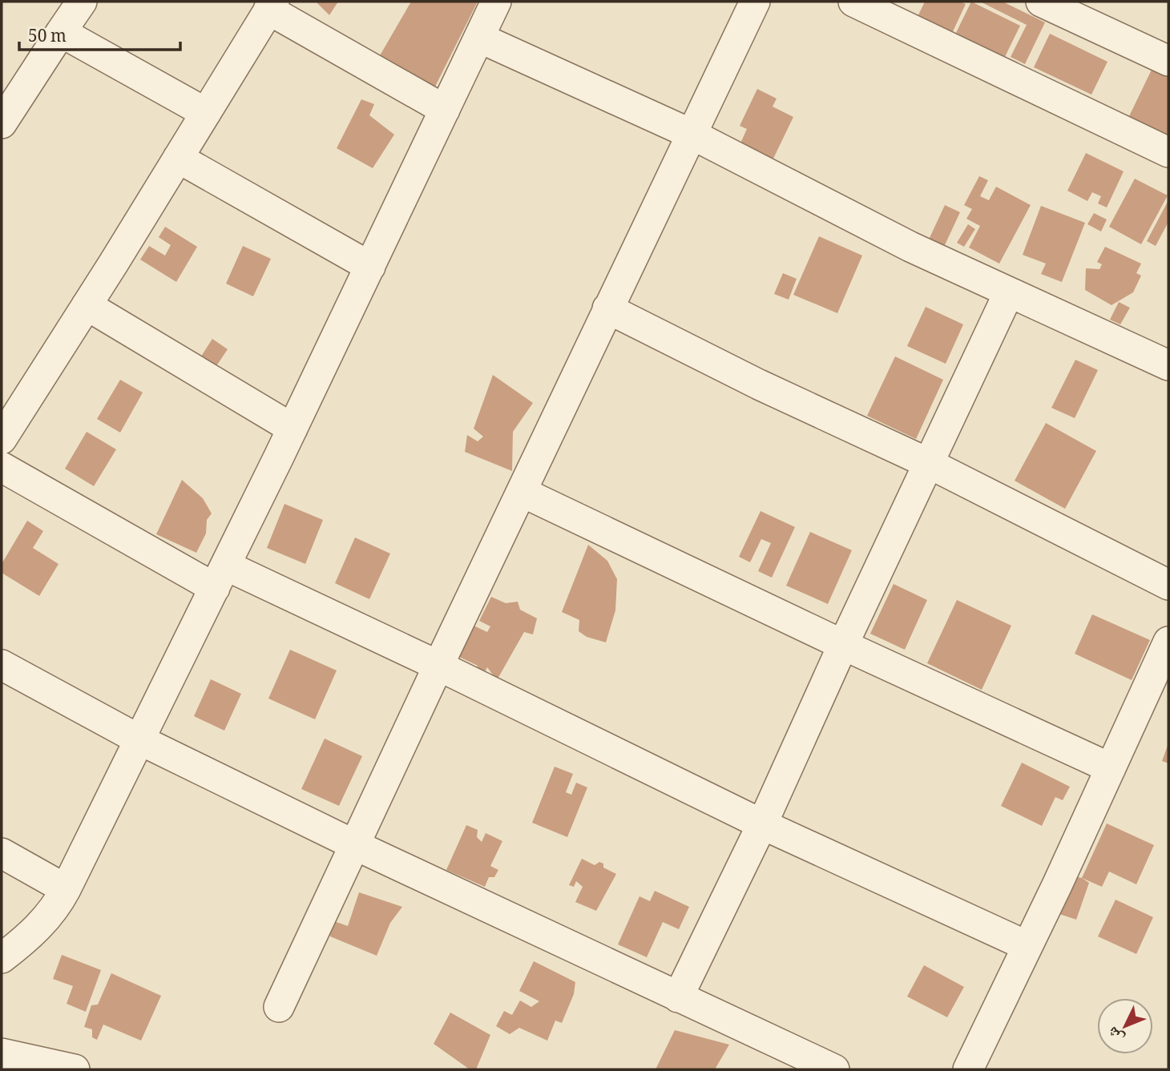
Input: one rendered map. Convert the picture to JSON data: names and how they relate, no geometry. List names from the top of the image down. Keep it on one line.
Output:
{"scale_bar":"50 m","north":"bottom left"}
